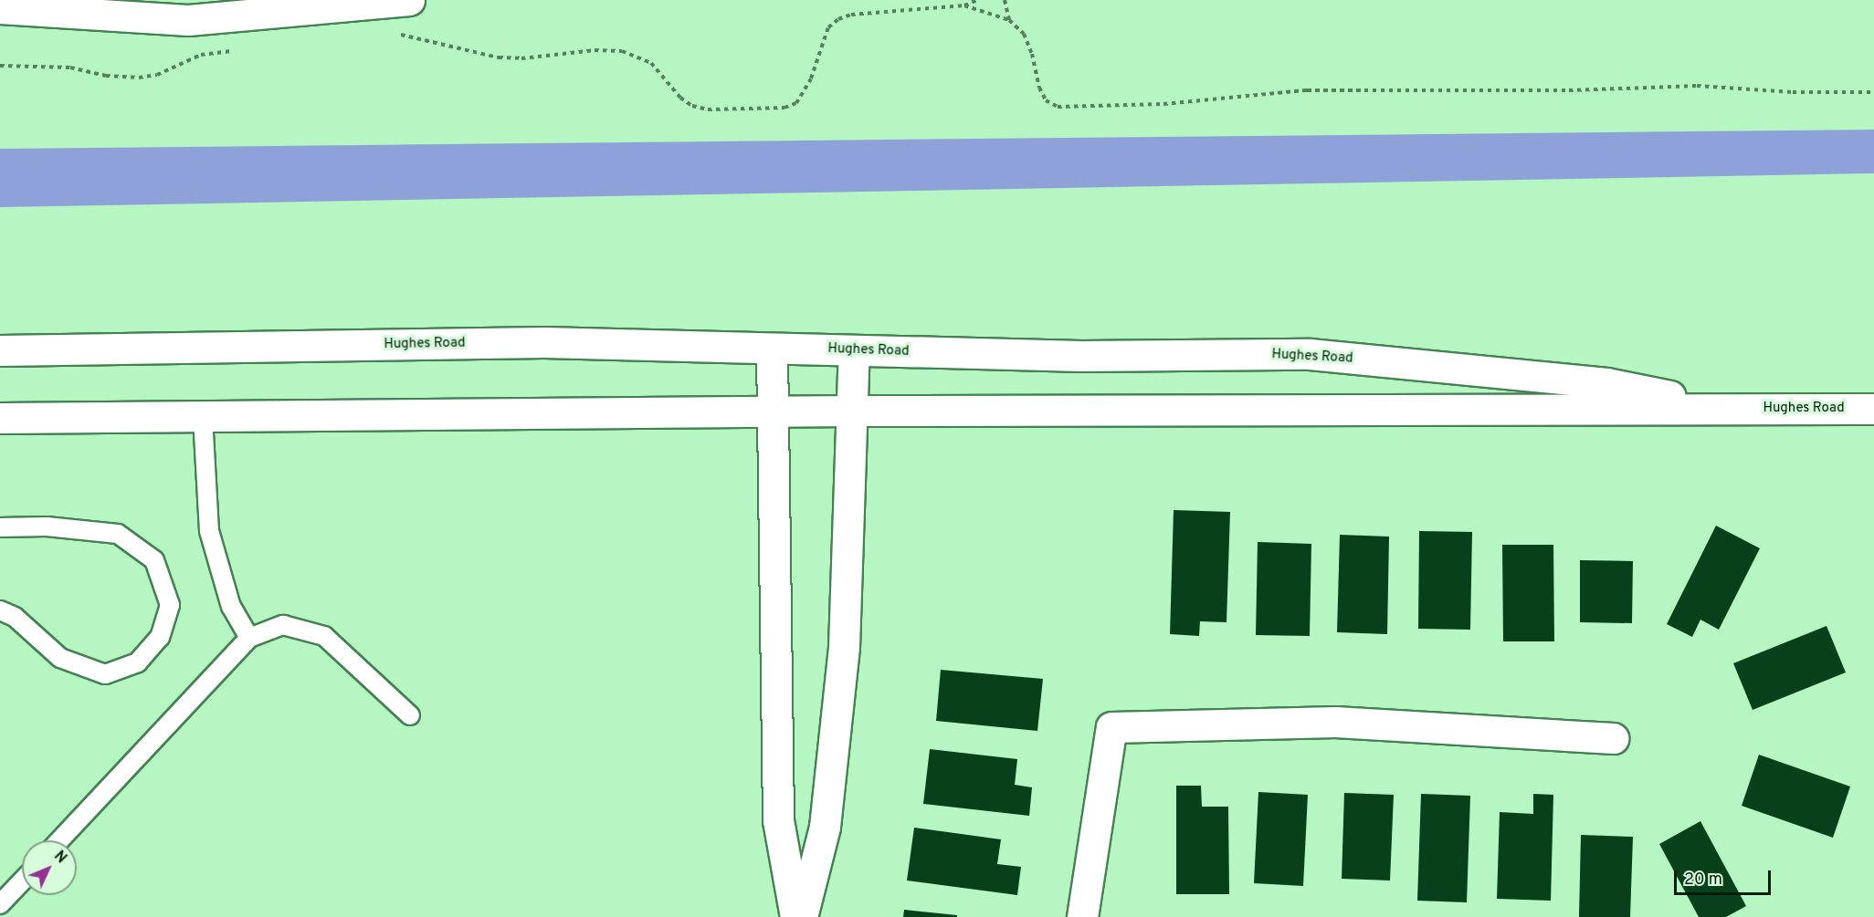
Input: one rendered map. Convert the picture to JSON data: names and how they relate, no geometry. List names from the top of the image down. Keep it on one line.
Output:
{"streets":{"main road":["Hughes Road"]},"scale_bar":"20 m","north":"top right"}
